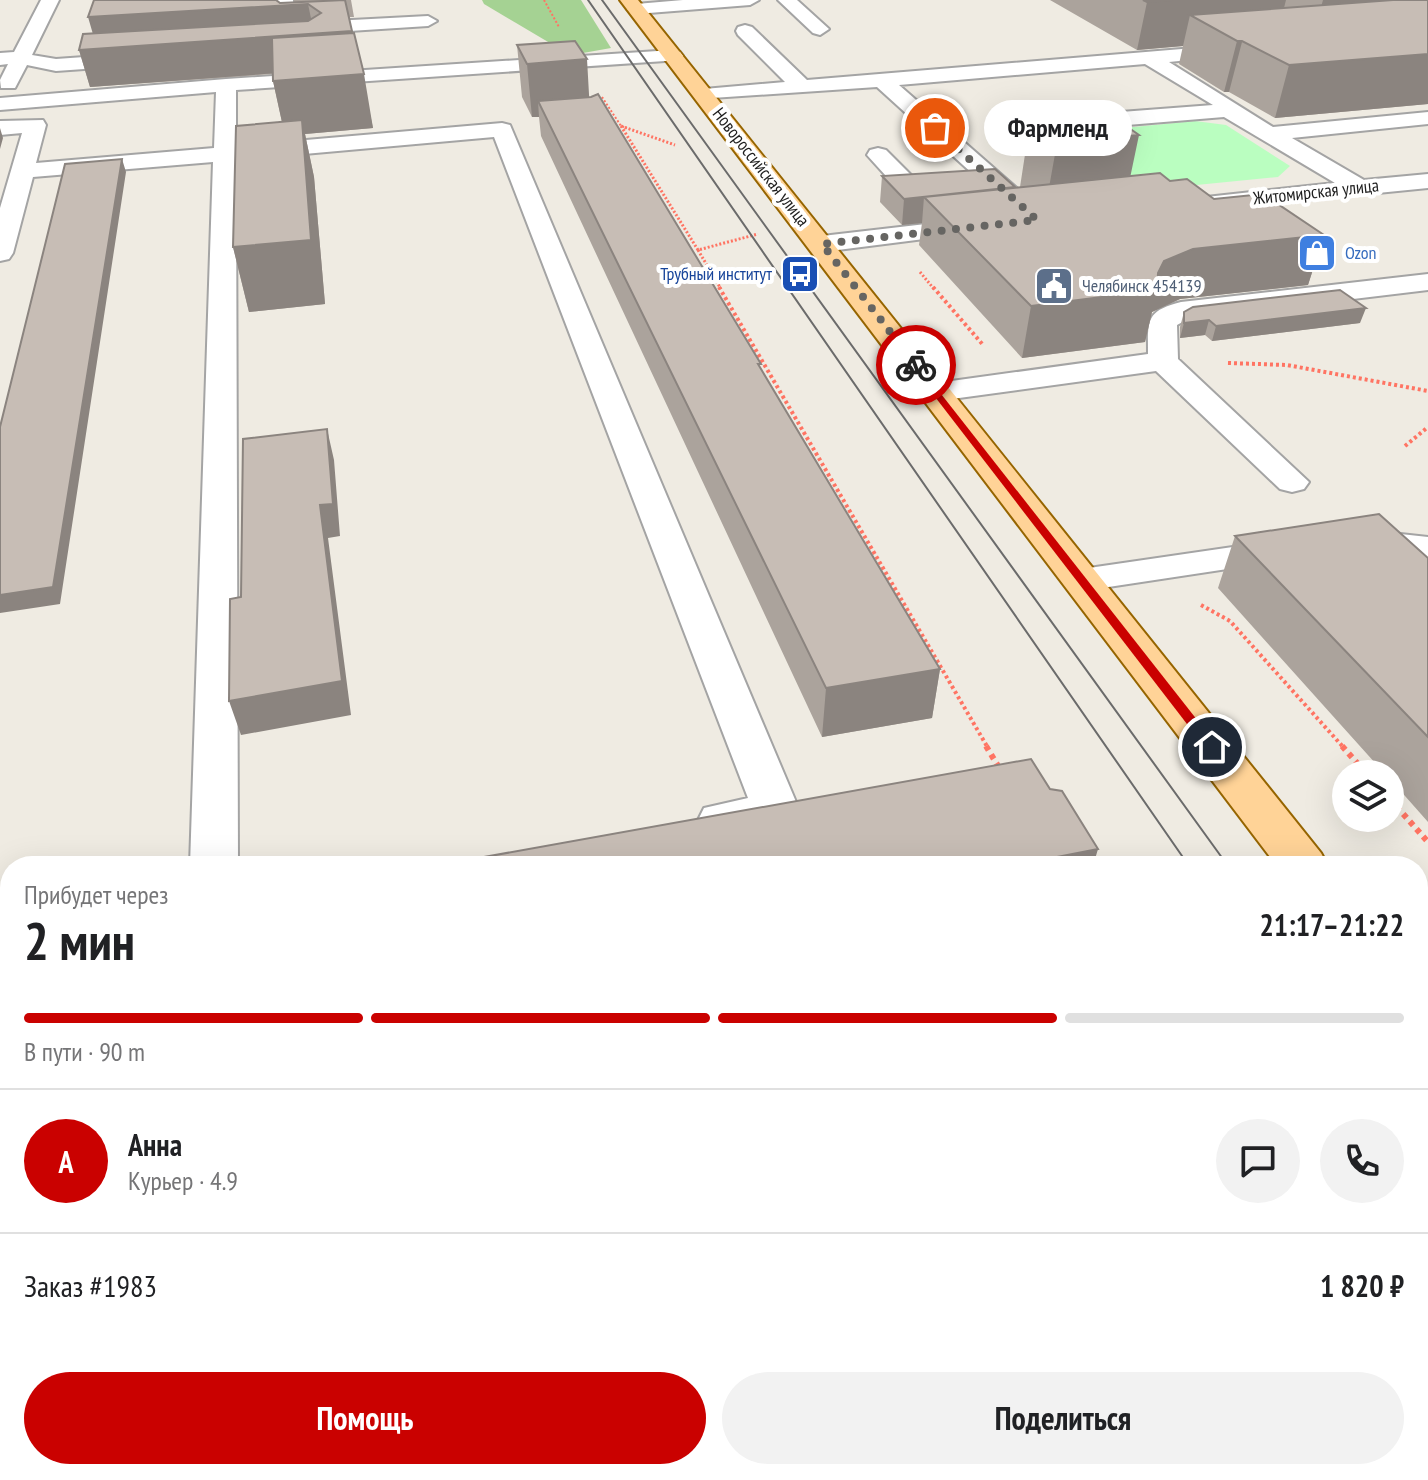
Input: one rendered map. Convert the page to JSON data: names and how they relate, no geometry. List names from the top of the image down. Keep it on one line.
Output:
{"streets":{"main road":["Новороссийская улица"],"street":["Житомирская улица"]},"places":{"other":["Фармленд"],"shop":["Ozon"],"bus stop":["Трубный институт"],"public building":["Челябинск 454139"]},"page":{"bubble":"Фармленд","heading":["2 мин","Прибудет через","21:17–21:22"],"panel":["Анна","Курьер · 4.9","Заказ #1983","1 820 ₽"],"bar":"В пути · 90 m","round":"А","buttons":["Помощь","Поделиться"]}}
